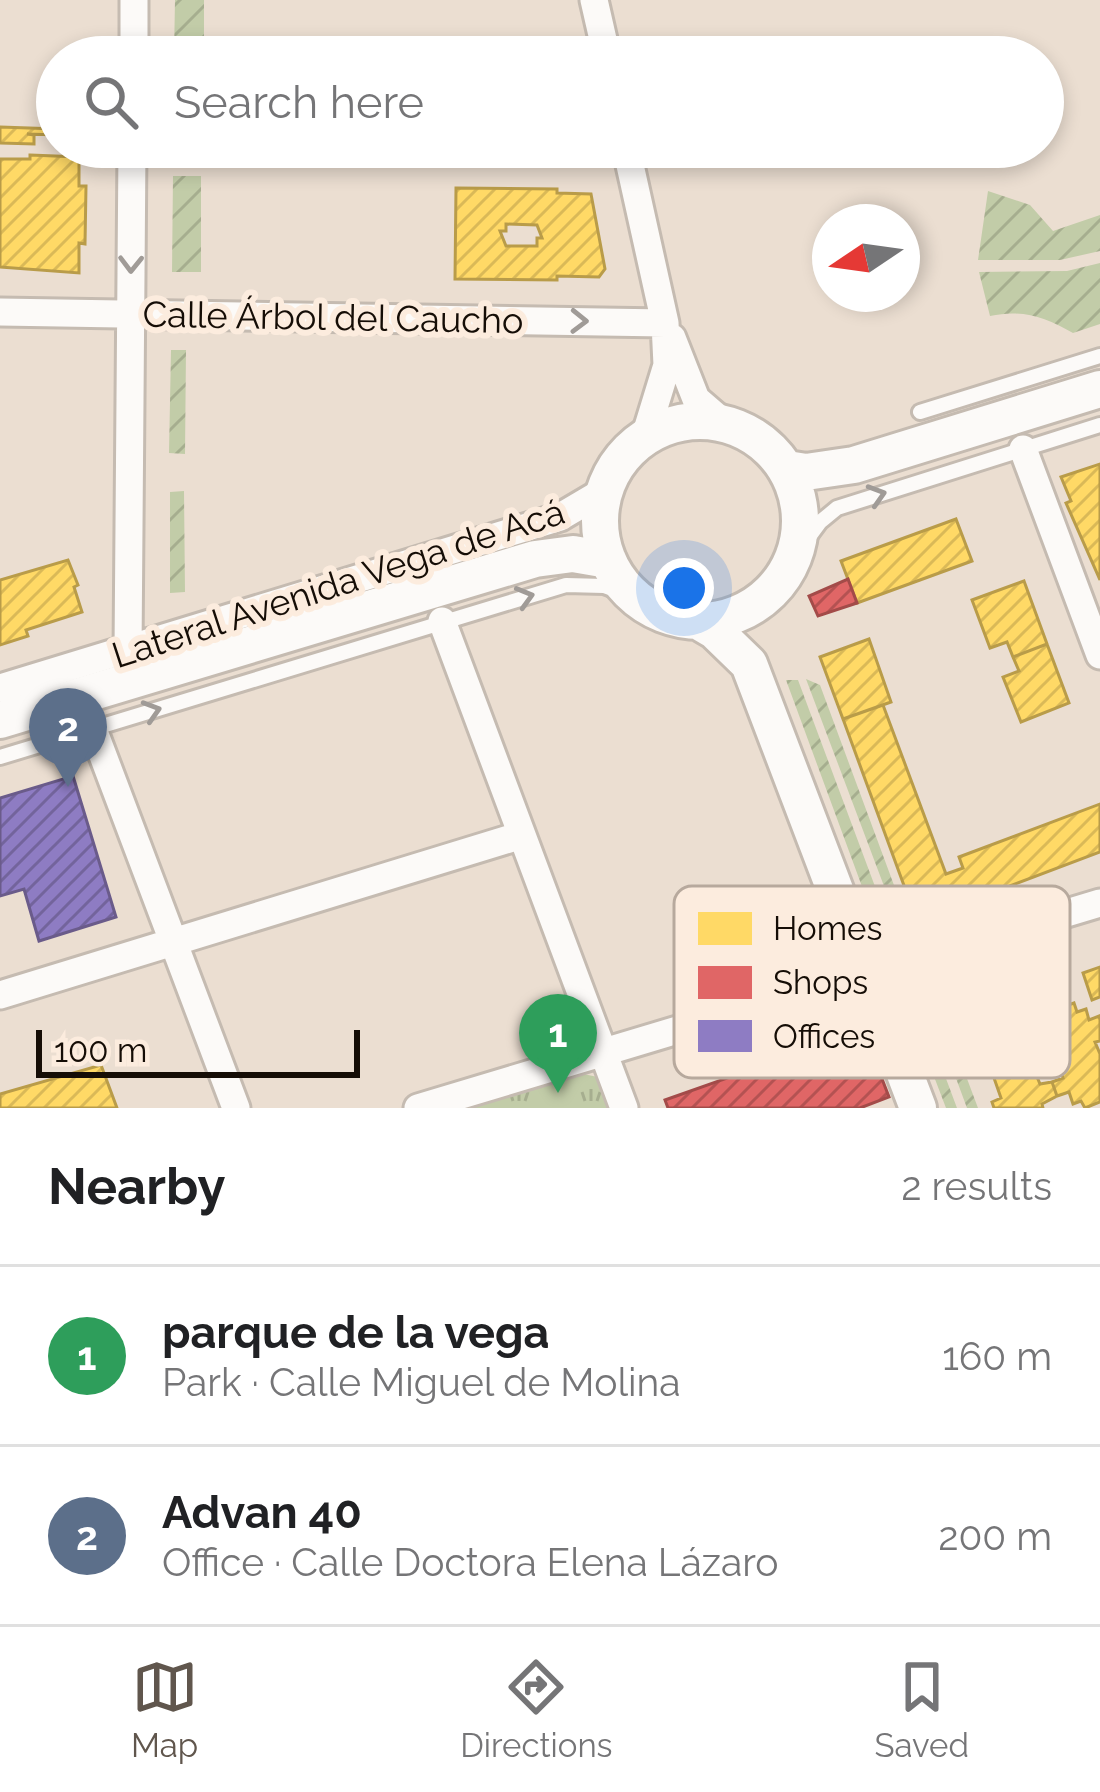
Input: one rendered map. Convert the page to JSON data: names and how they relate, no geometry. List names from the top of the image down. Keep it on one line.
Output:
{"streets":{"street":["Calle Árbol del Caucho","Lateral Avenida Vega de Acá"]},"one_way":["Calle Árbol del Caucho"],"legend":["Homes","Shops","Offices"],"scale_bar":"100 m","north":"left","page":{"search":"Search here","pins":["2","1"],"scale":"100 m","heading":["Nearby","2 results"],"list":[{"mark":"1","name":"parque de la vega","note":"Park · Calle Miguel de Molina","value":"160 m"},{"mark":"2","name":"Advan 40","note":"Office · Calle Doctora Elena Lázaro","value":"200 m"}],"nav":["Map","Directions","Saved"]}}
